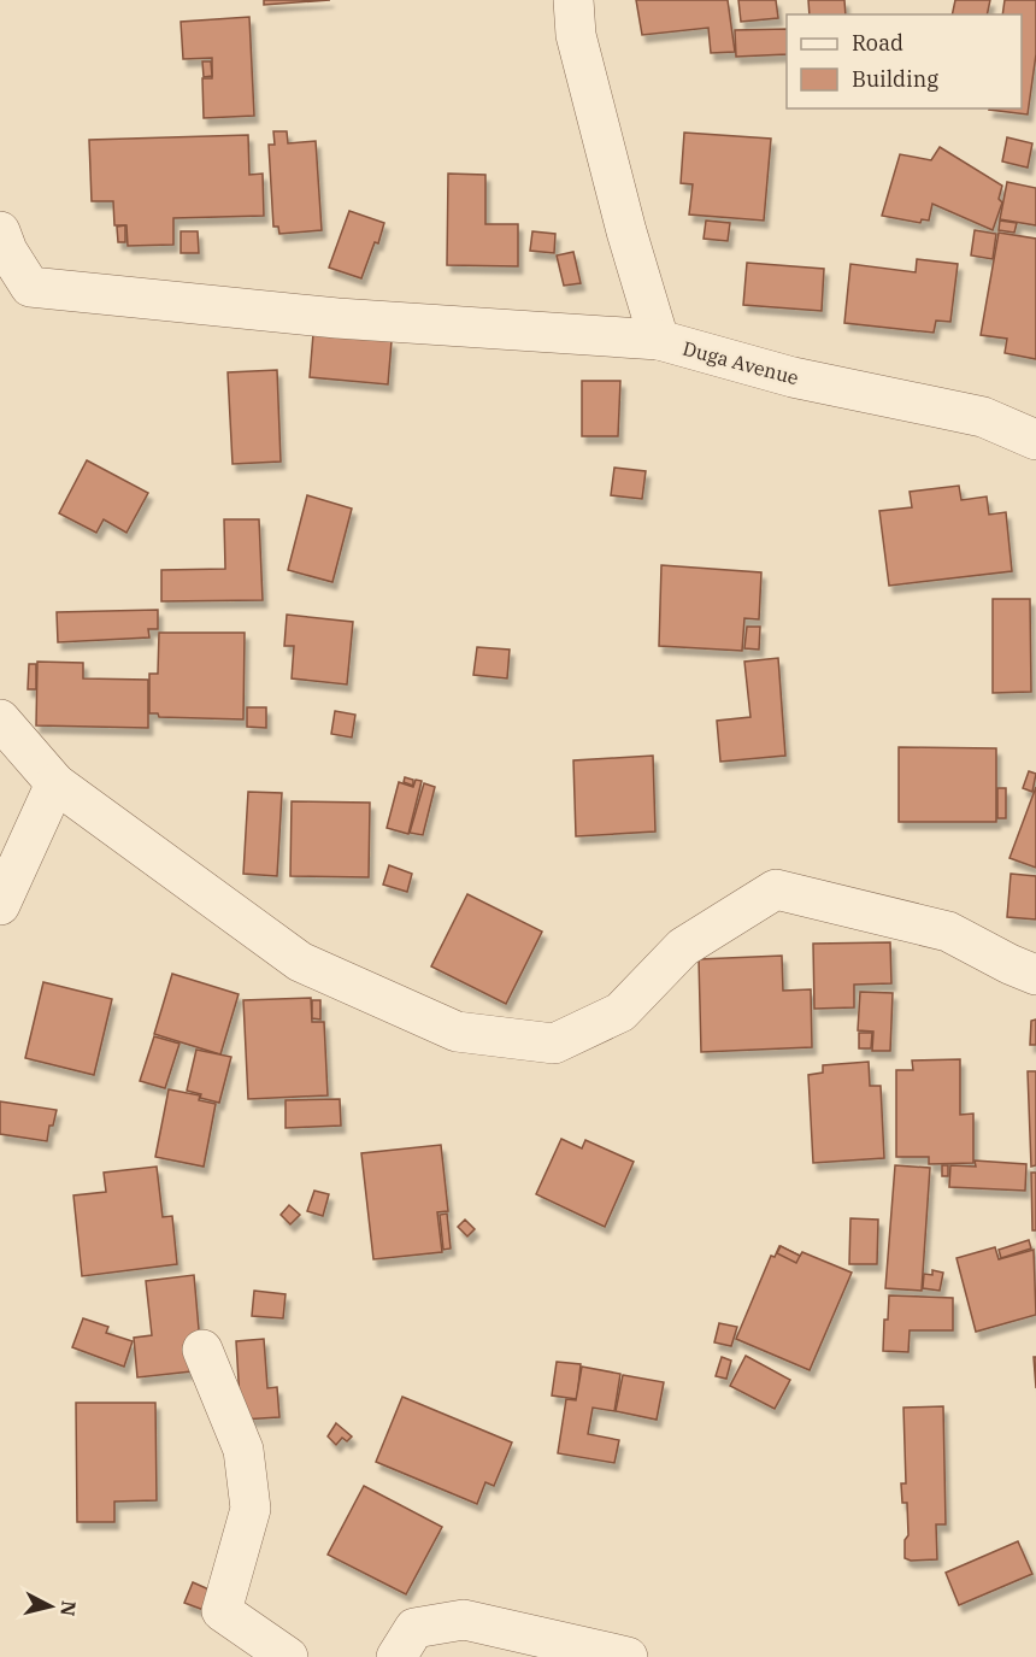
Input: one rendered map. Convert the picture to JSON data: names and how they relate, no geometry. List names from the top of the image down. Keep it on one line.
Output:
{"streets":{"street":["Duga Avenue"]},"legend":["Road","Building"],"north":"right"}
